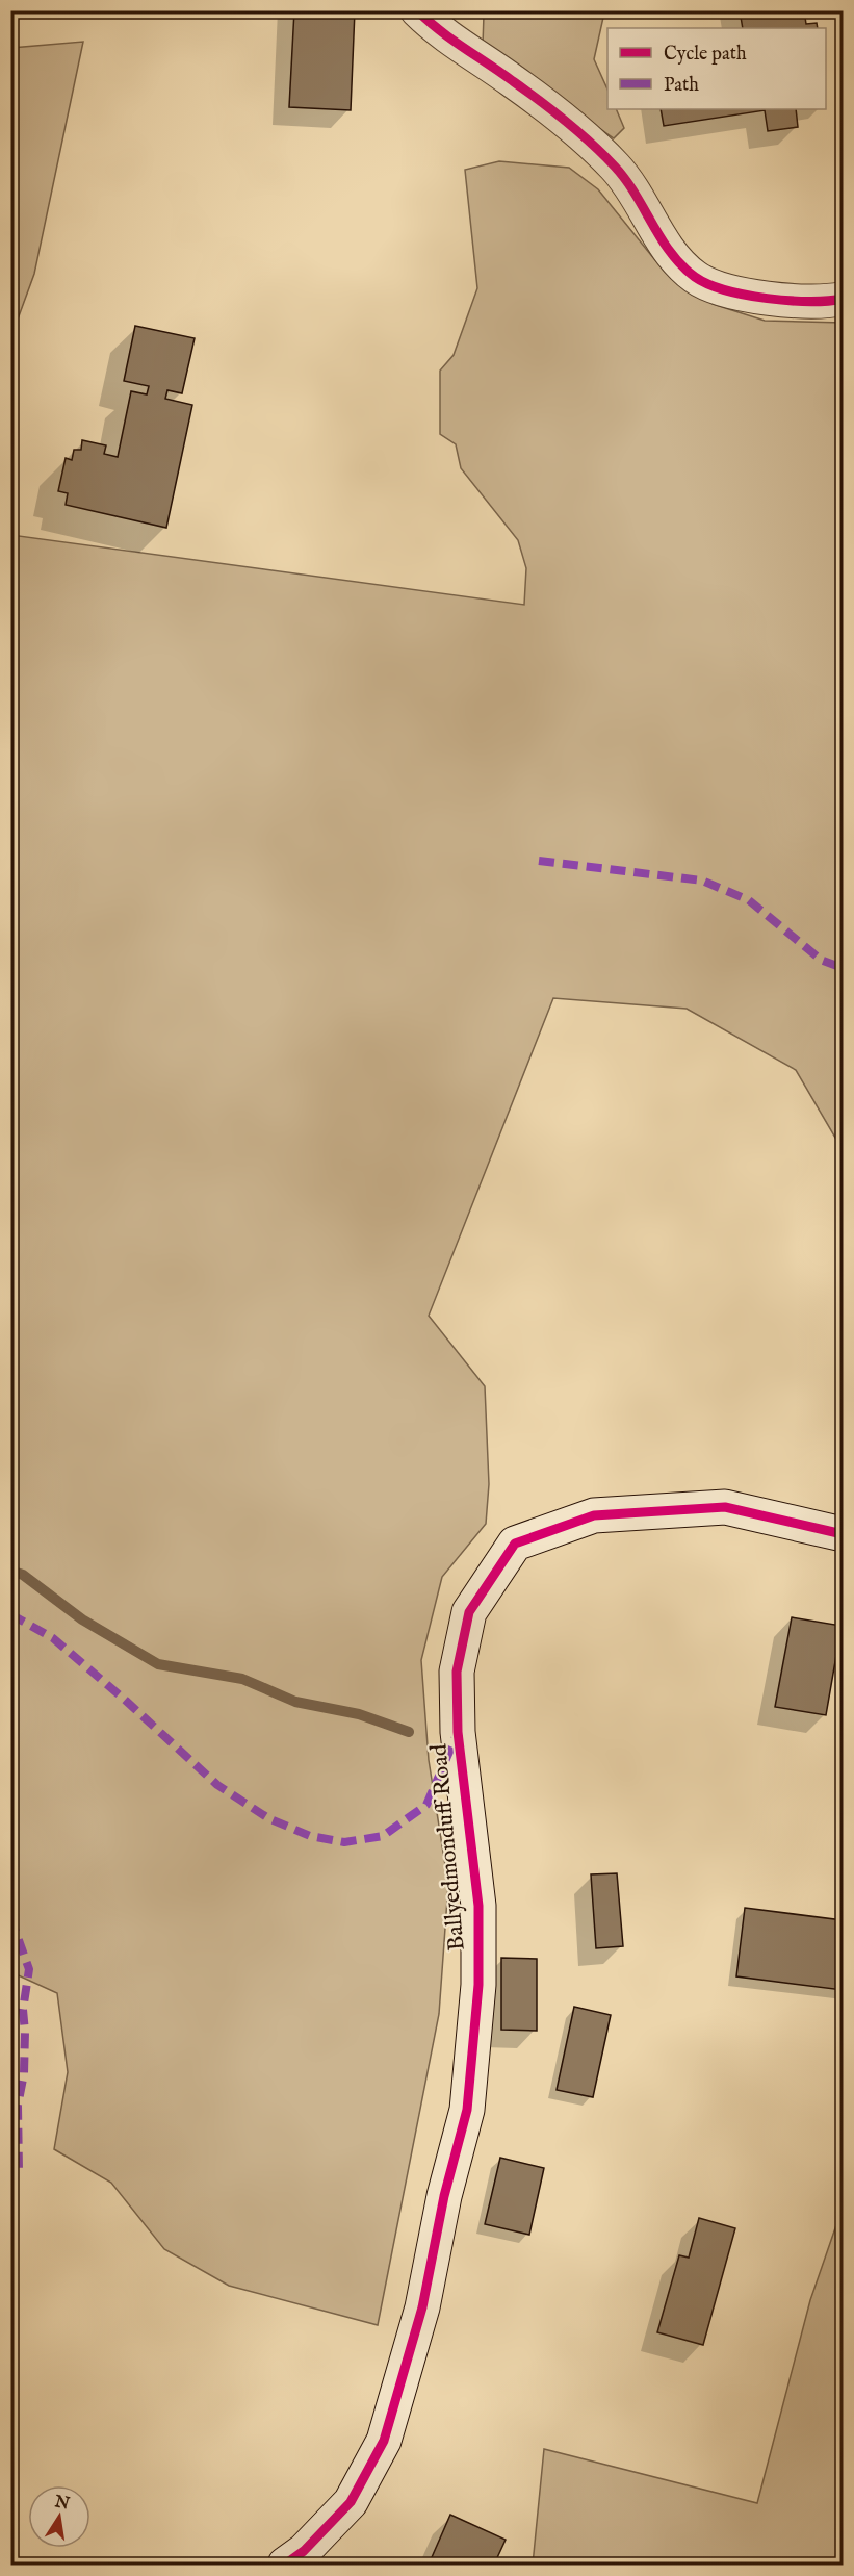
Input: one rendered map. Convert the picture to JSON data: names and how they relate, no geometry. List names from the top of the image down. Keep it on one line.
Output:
{"streets":{"street":["Ballyedmonduff Road"]},"legend":["Cycle path","Path"],"north":"top"}
